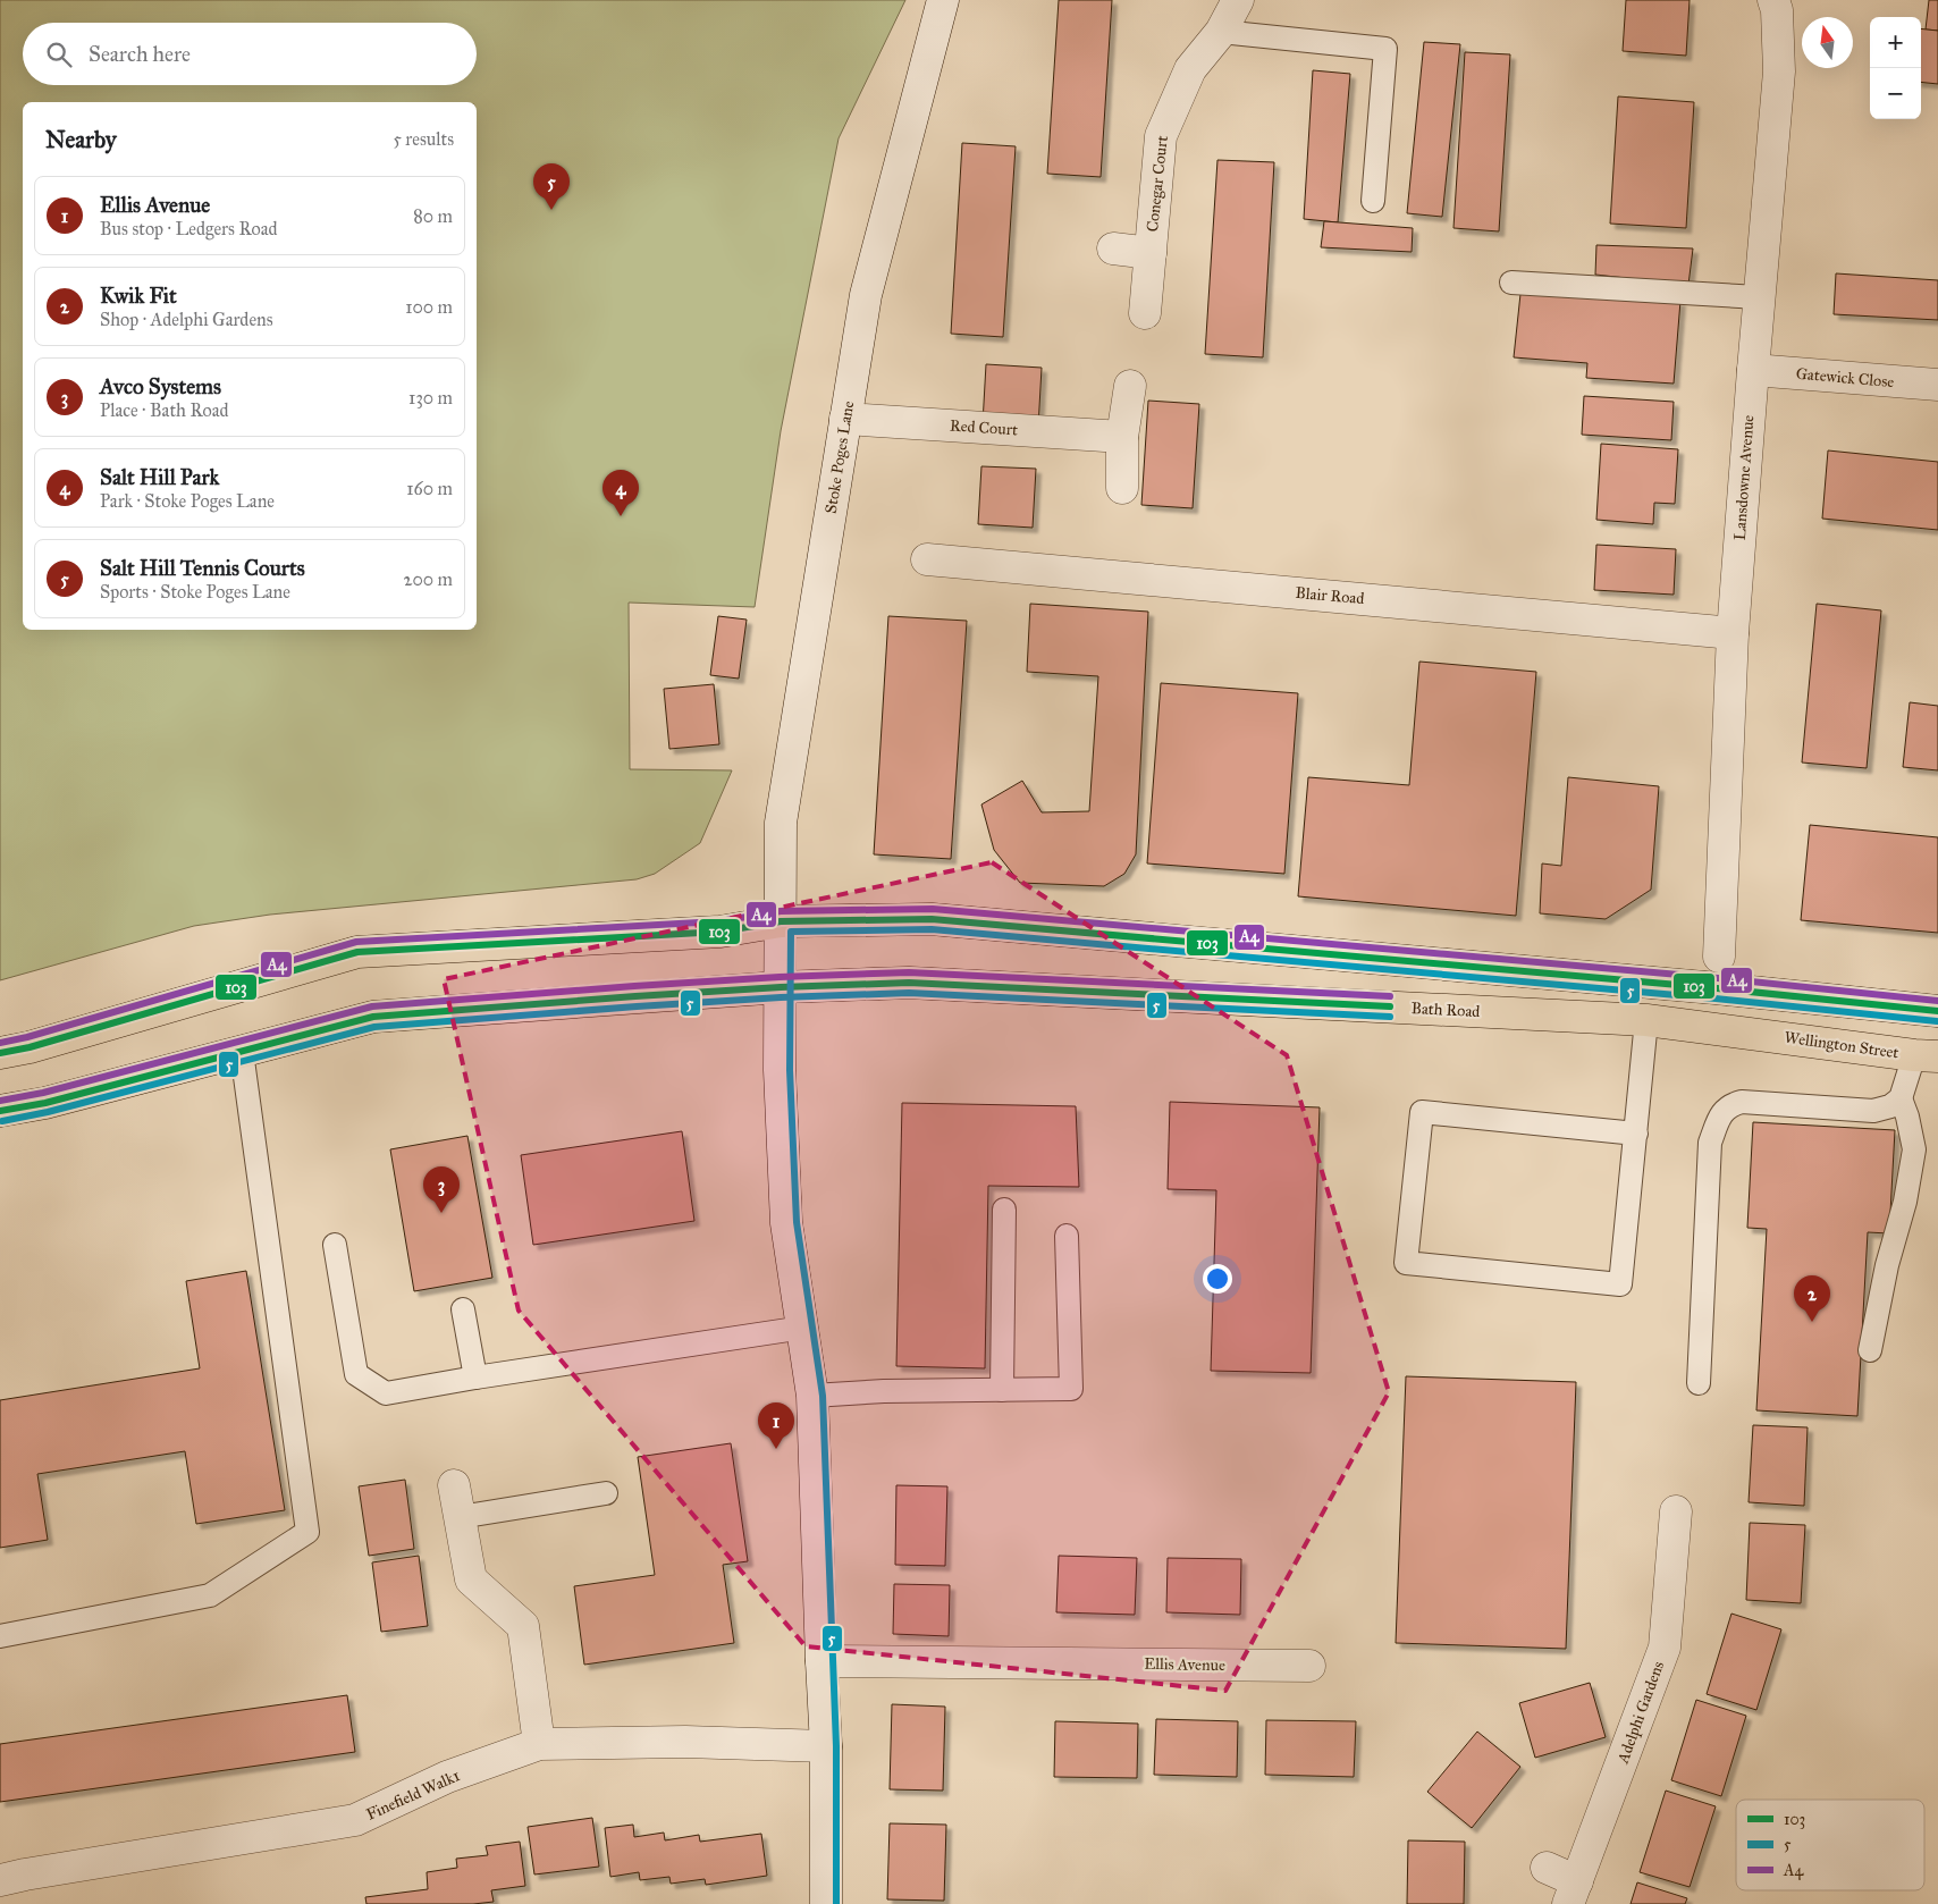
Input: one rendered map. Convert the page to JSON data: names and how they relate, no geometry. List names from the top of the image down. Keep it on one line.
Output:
{"streets":{"main road":["Bath Road","Wellington Street"],"street":["Conegar Court","Gatewick Close","Red Court","Stoke Poges Lane","Lansdowne Avenue","Blair Road","Ellis Avenue","Adelphi Gardens","Finefield Walk1"]},"crossings":[["Gatewick Close","Lansdowne Avenue"],["Red Court","Stoke Poges Lane"],["Stoke Poges Lane","Bath Road"],["Stoke Poges Lane","Ellis Avenue"],["Stoke Poges Lane","Finefield Walk1"],["Lansdowne Avenue","Blair Road"],["Bath Road","Wellington Street"]],"lines":["transit line A4","transit line 103","transit line 5"],"legend":["103","5","A4"],"north":"top","page":{"map_buttons":["+","−"],"search":"Search here","heading":["Nearby","5 results"],"pins":["5","4","3","2","1"],"list":[{"mark":"1","name":"Ellis Avenue","note":"Bus stop · Ledgers Road","value":"80 m"},{"mark":"2","name":"Kwik Fit","note":"Shop · Adelphi Gardens","value":"100 m"},{"mark":"3","name":"Avco Systems","note":"Place · Bath Road","value":"130 m"},{"mark":"4","name":"Salt Hill Park","note":"Park · Stoke Poges Lane","value":"160 m"},{"mark":"5","name":"Salt Hill Tennis Courts","note":"Sports · Stoke Poges Lane","value":"200 m"}]}}
